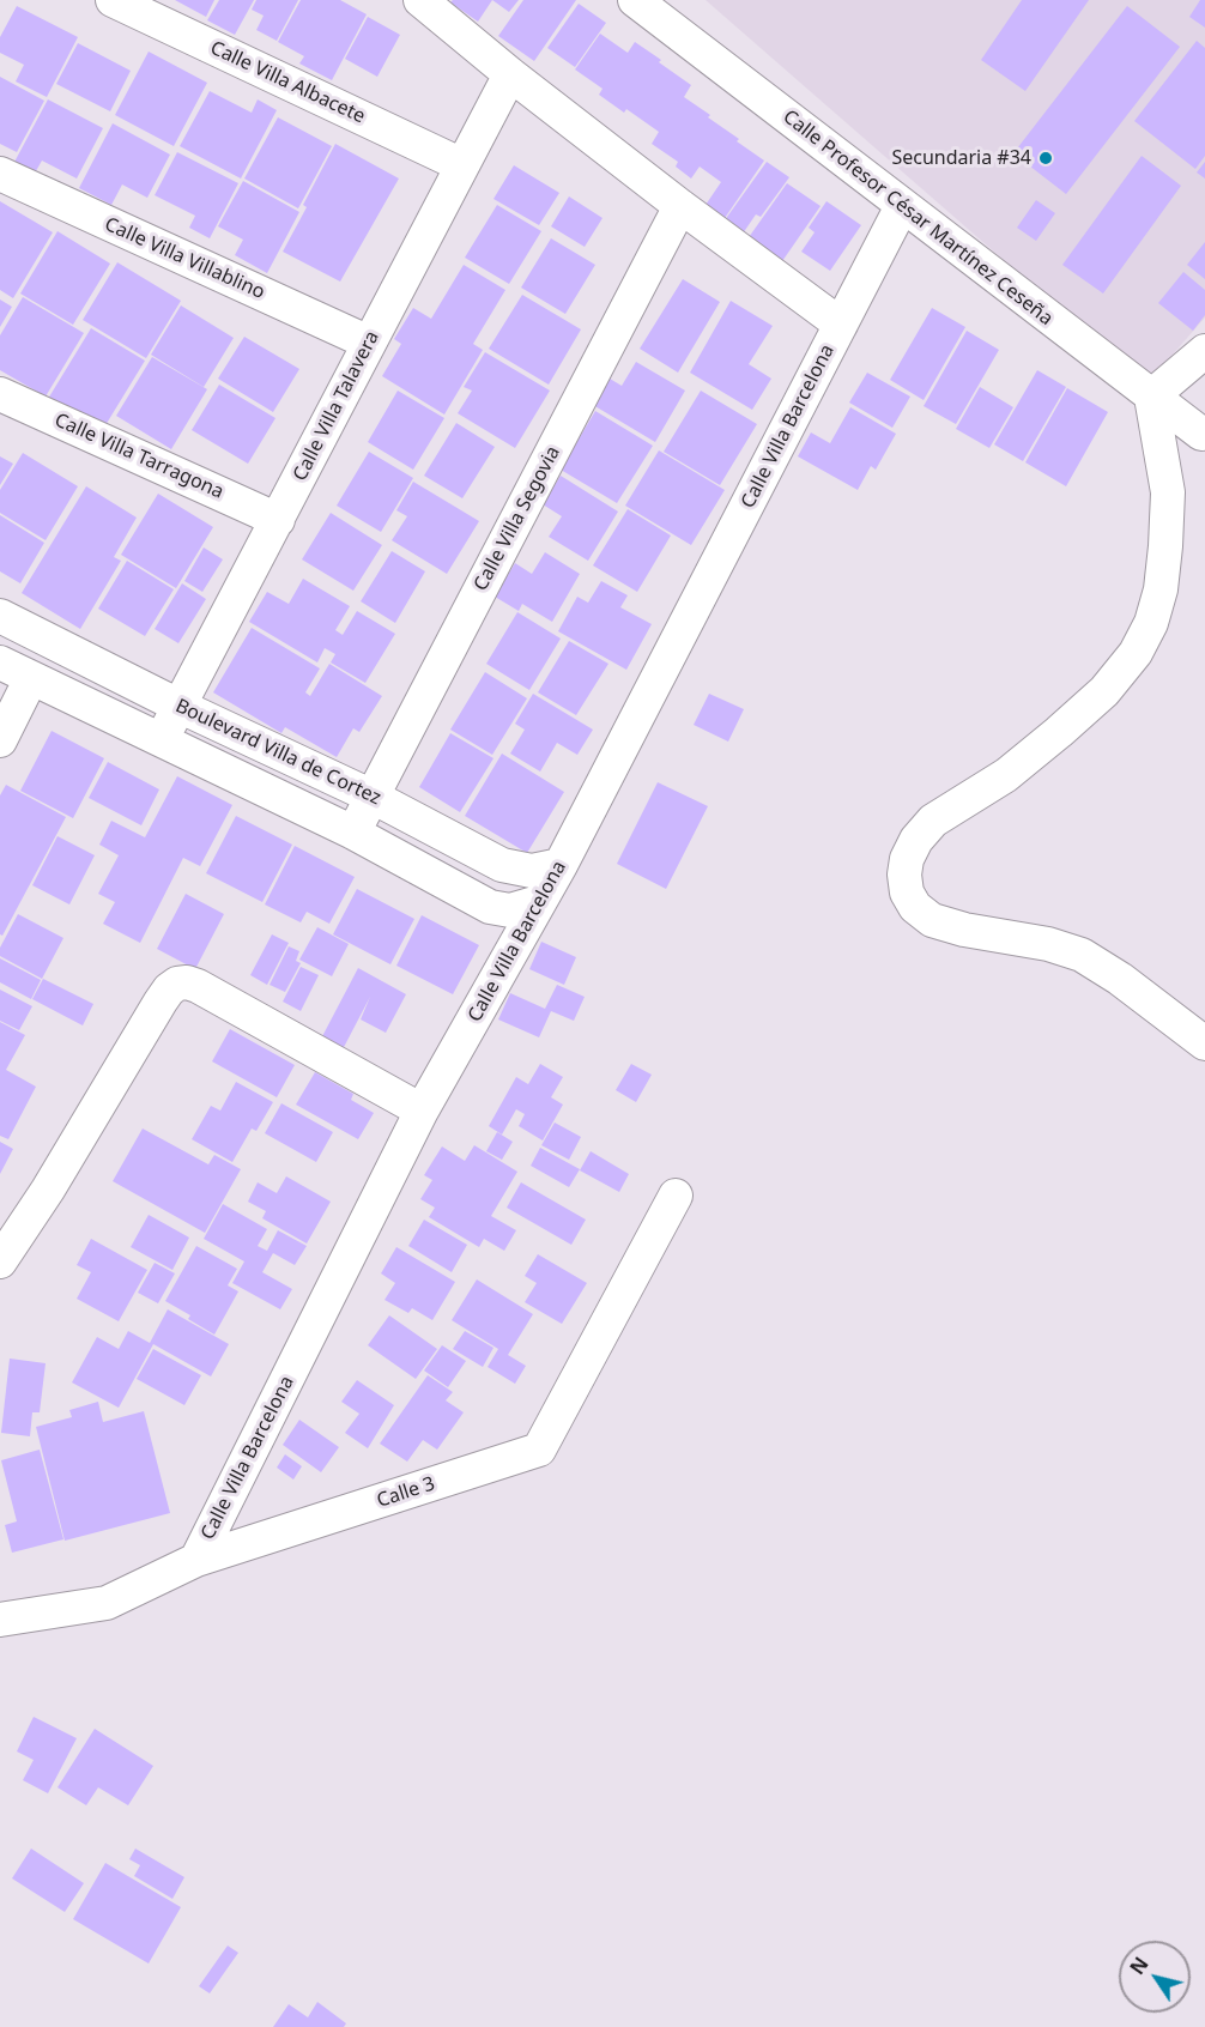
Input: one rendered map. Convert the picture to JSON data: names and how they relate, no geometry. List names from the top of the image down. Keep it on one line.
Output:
{"streets":{"street":["Calle Villa Albacete","Calle Profesor César Martínez Ceseña","Calle Villa Villablino","Calle Villa Talavera","Calle Villa Barcelona","Calle Villa Tarragona","Calle Villa Segovia","Boulevard Villa de Cortez","Calle 3"]},"crossings":[["Calle Villa Albacete","Calle Villa Talavera"],["Calle Profesor César Martínez Ceseña","Calle Villa Barcelona"],["Calle Villa Villablino","Calle Villa Talavera"],["Calle Villa Talavera","Calle Villa Barcelona"],["Calle Villa Talavera","Calle Villa Tarragona"],["Calle Villa Talavera","Boulevard Villa de Cortez"],["Calle Villa Barcelona","Calle Villa Segovia"],["Calle Villa Barcelona","Boulevard Villa de Cortez"],["Calle Villa Barcelona","Calle 3"],["Calle Villa Segovia","Boulevard Villa de Cortez"]],"places":["Secundaria #34"],"north":"top left"}
